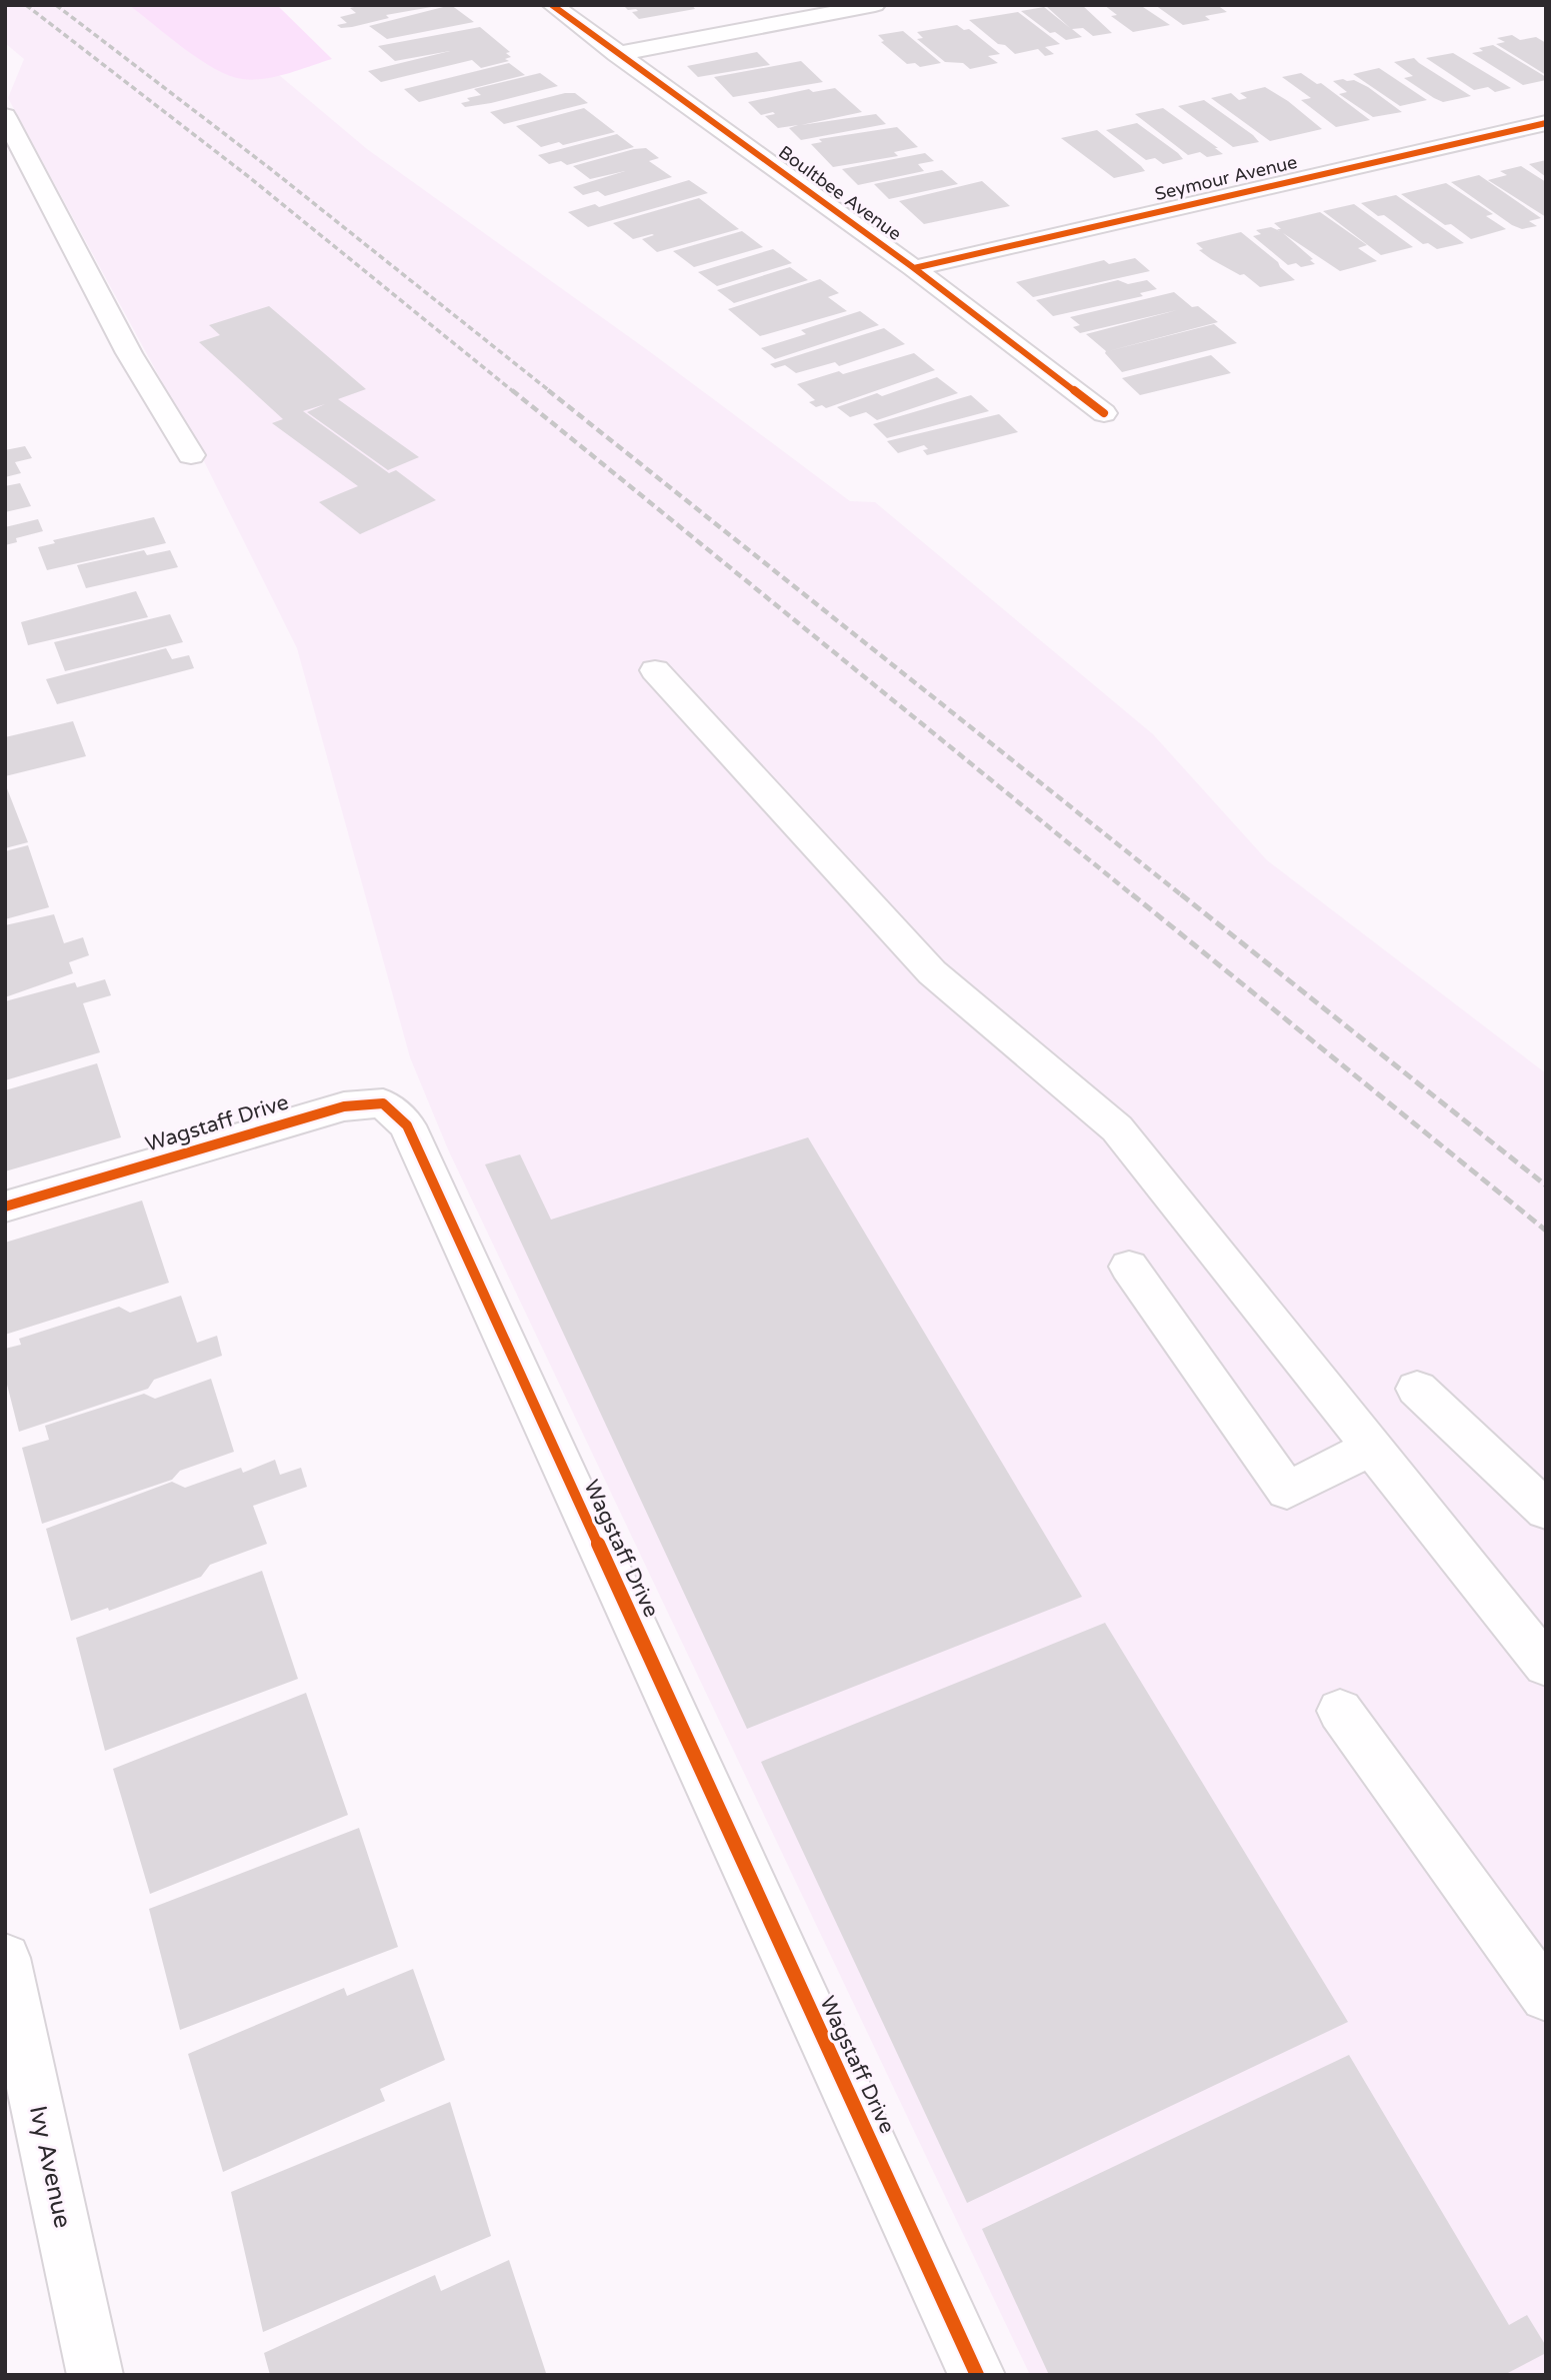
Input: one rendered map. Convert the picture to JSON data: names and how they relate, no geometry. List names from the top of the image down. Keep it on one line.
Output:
{"streets":{"street":["Seymour Avenue","Boultbee Avenue","Wagstaff Drive","Ivy Avenue"]},"crossings":[["Seymour Avenue","Boultbee Avenue"]]}
